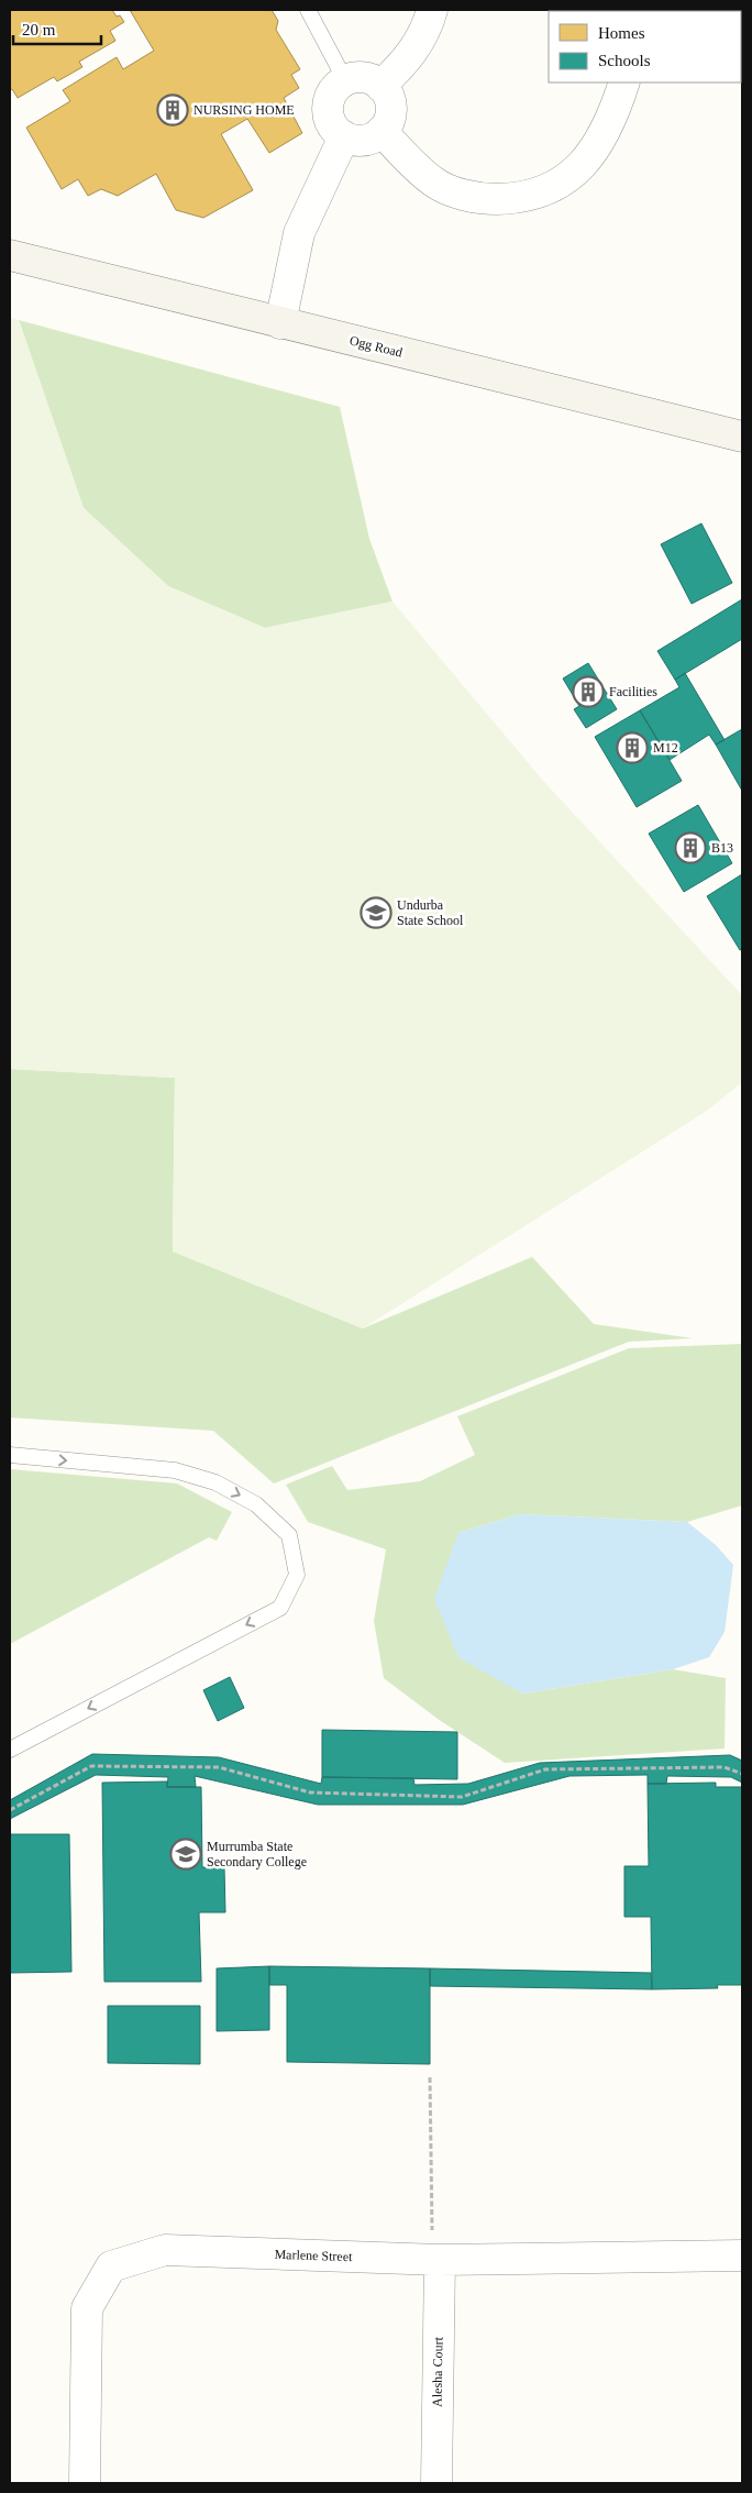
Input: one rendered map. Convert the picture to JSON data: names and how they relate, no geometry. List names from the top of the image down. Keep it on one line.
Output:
{"streets":{"street":["Ogg Road","Marlene Street","Alesha Court"]},"crossings":[["Marlene Street","Alesha Court"]],"places":{"building":["NURSING HOME","Facilities","M12","B13"],"school or university":["Undurba State School","Murrumba State Secondary College"]},"legend":["Homes","Schools"],"scale_bar":"20 m"}
